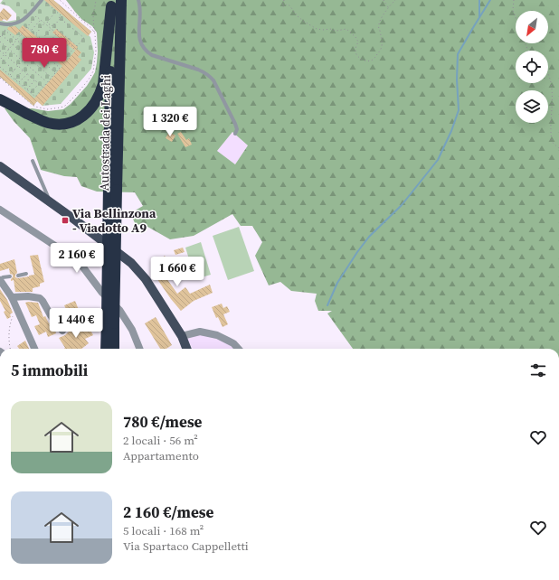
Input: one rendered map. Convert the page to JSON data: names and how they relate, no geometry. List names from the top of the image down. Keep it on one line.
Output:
{"streets":{"highway":["Autostrada dei Laghi"]},"places":{"transit":["Via Bellinzona - Viadotto A9"]},"north":"bottom left","page":{"price":["780 €","1 320 €","2 160 €","1 660 €","1 440 €"],"heading":"5 immobili","list":[{"name":"780 €/mese","note":"2 locali · 56 m² · Appartamento"},{"name":"2 160 €/mese","note":"5 locali · 168 m² · Via Spartaco Cappelletti"}]}}
